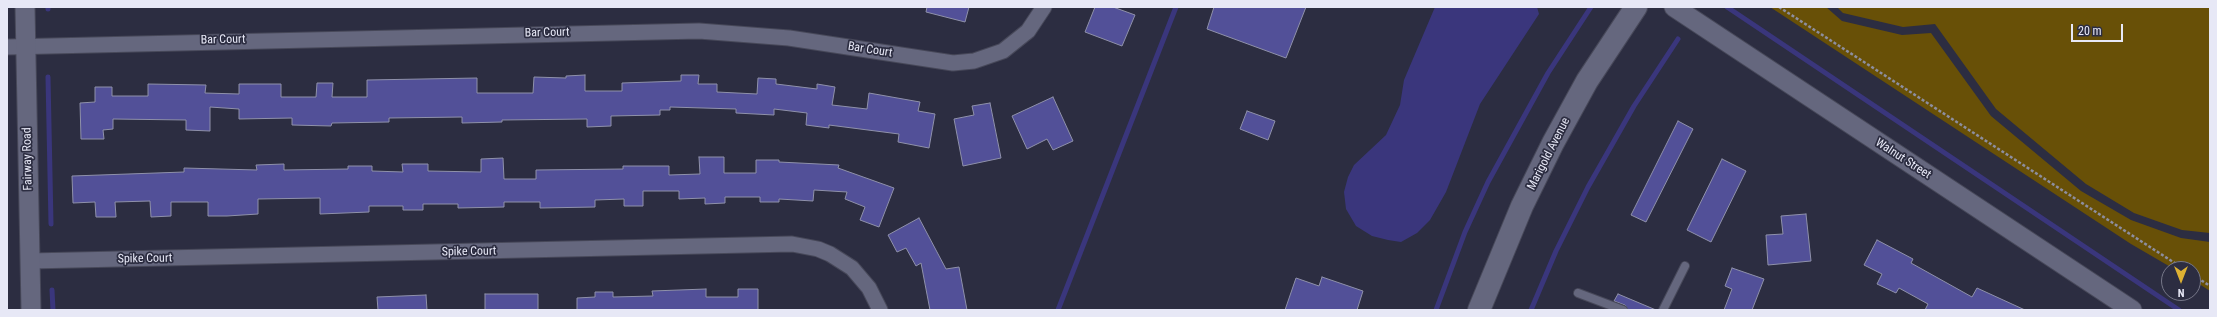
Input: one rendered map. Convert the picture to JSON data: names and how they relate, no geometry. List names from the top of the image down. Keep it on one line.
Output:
{"streets":{"main road":["Marigold Avenue"],"street":["Bar Court","Fairway Road","Walnut Street","Spike Court"]},"crossings":[["Bar Court","Fairway Road"],["Fairway Road","Spike Court"]],"scale_bar":"20 m","north":"bottom"}
